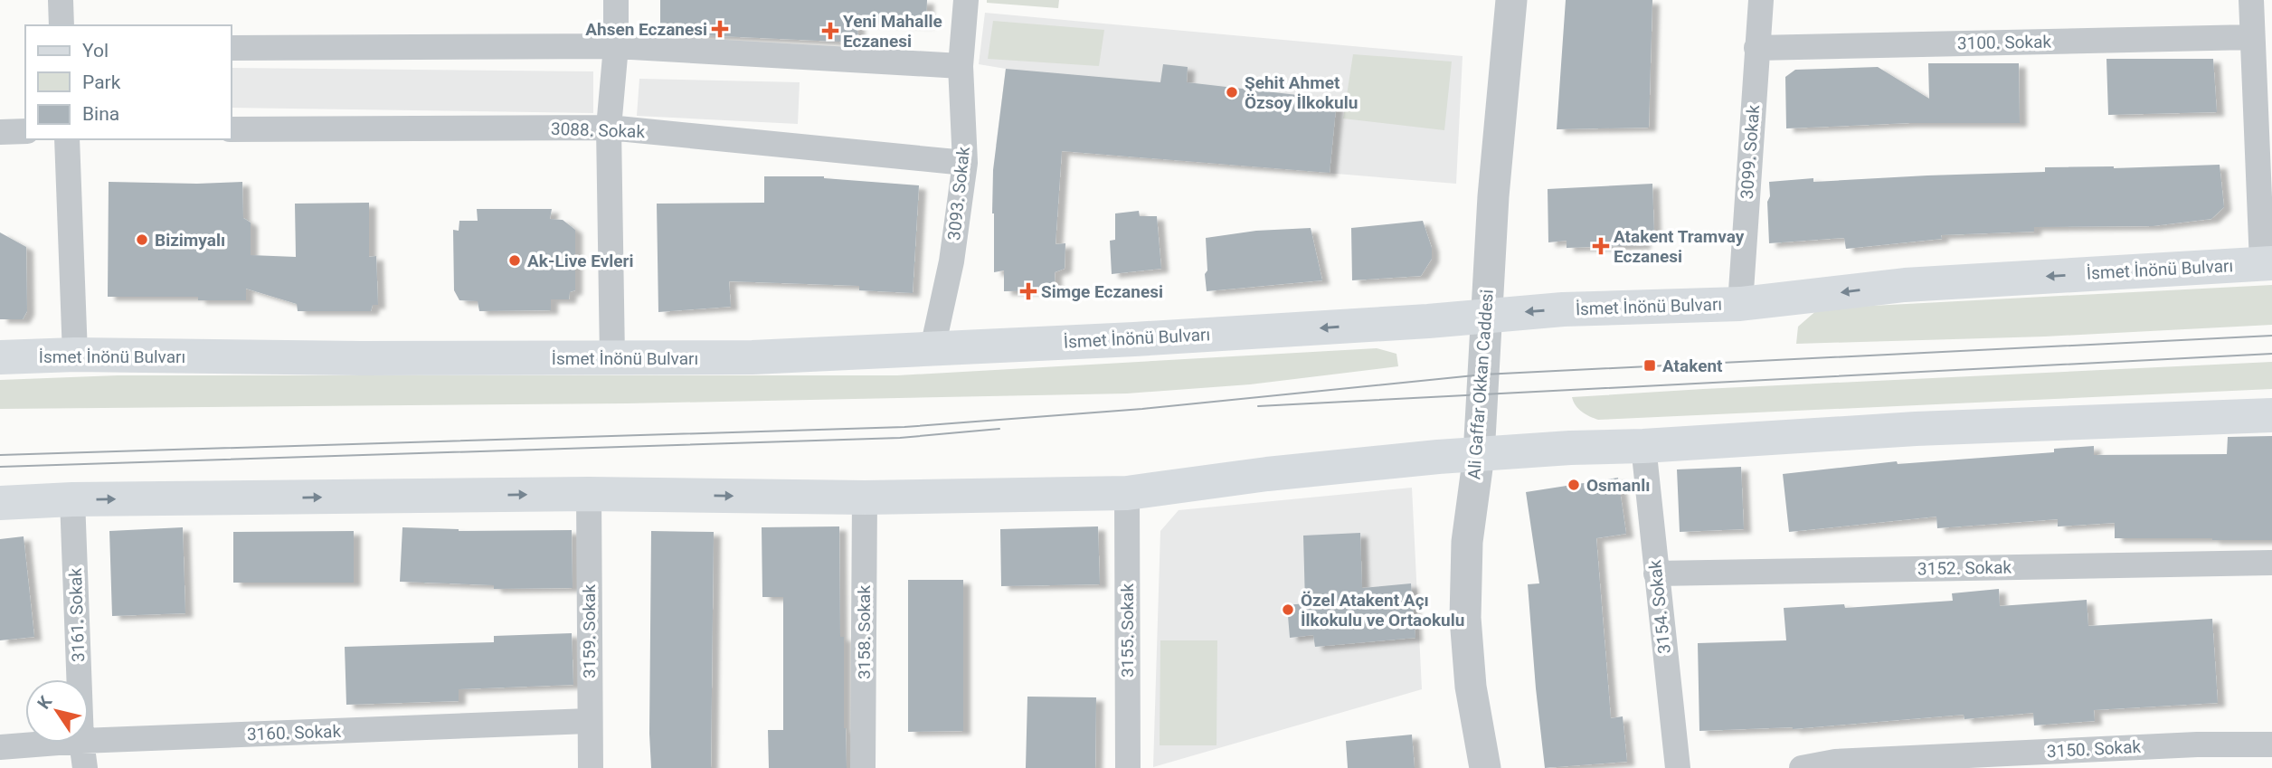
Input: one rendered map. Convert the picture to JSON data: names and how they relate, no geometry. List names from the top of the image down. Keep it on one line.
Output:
{"streets":{"main road":["İsmet İnönü Bulvarı"],"street":["3100. Sokak","3088. Sokak","3099. Sokak","3093. Sokak","Ali Gaffar Okkan Caddesi","3152. Sokak","3154. Sokak","3161. Sokak","3155. Sokak","3159. Sokak","3158. Sokak","3160. Sokak","3150. Sokak"]},"crossings":[["3100. Sokak","3099. Sokak"],["3088. Sokak","3093. Sokak"],["3099. Sokak","İsmet İnönü Bulvarı"],["3093. Sokak","İsmet İnönü Bulvarı"],["İsmet İnönü Bulvarı","Ali Gaffar Okkan Caddesi"],["3152. Sokak","3154. Sokak"],["3159. Sokak","3160. Sokak"]],"places":{"health":["Ahsen Eczanesi","Yeni Mahalle Eczanesi","Atakent Tramvay Eczanesi","Simge Eczanesi"],"other":["Şehit Ahmet Özsoy İlkokulu","Bizimyalı","Ak-Live Evleri","Osmanlı","Özel Atakent Açı İlkokulu ve Ortaokulu"],"transit":["Atakent"]},"legend":["Yol","Park","Bina"],"north":"top left"}
